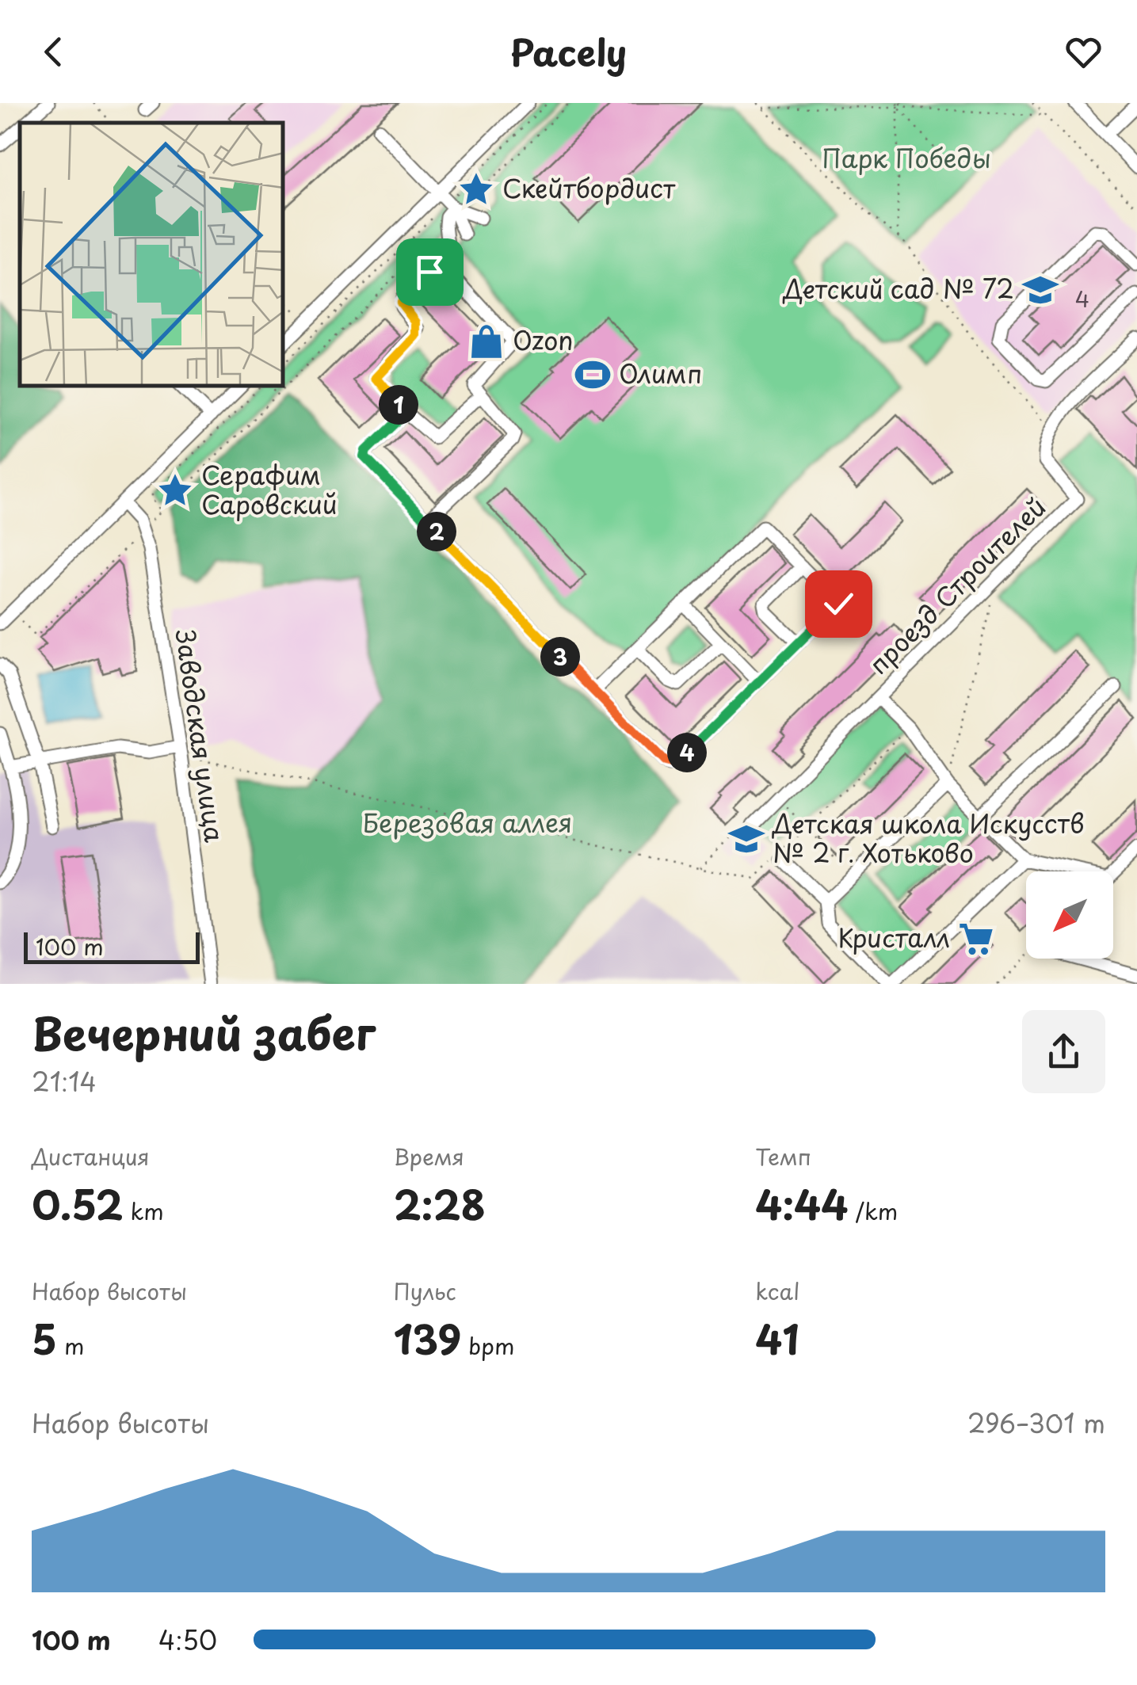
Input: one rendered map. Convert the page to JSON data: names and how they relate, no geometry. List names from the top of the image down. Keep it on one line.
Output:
{"streets":{"street":["проезд Строителей","Заводская улица"]},"parks":["Парк Победы","Березовая аллея"],"places":{"place":["Скейтбордист","Серафим Саровский"],"school or university":["Детский сад № 72","Детская школа Искусств № 2 г. Хотьково"],"shop":["Ozon"],"sports":["Олимп"],"supermarket":["Кристалл"]},"house_numbers":["4"],"scale_bar":"100 m","north":"bottom left","page":{"header":"Pacely","pins":["1","2","3","4"],"scale":"100 m","heading":["Вечерний забег","21:14"],"stats":[["Дистанция","0.52 km"],["Время","2:28"],["Темп","4:44 /km"],["Набор высоты","5 m"],["Пульс","139 bpm"],["kcal","41"]],"chart":["Набор высоты","296–301 m"],"list":[{"name":"100 m","note":"4:50"}]}}
